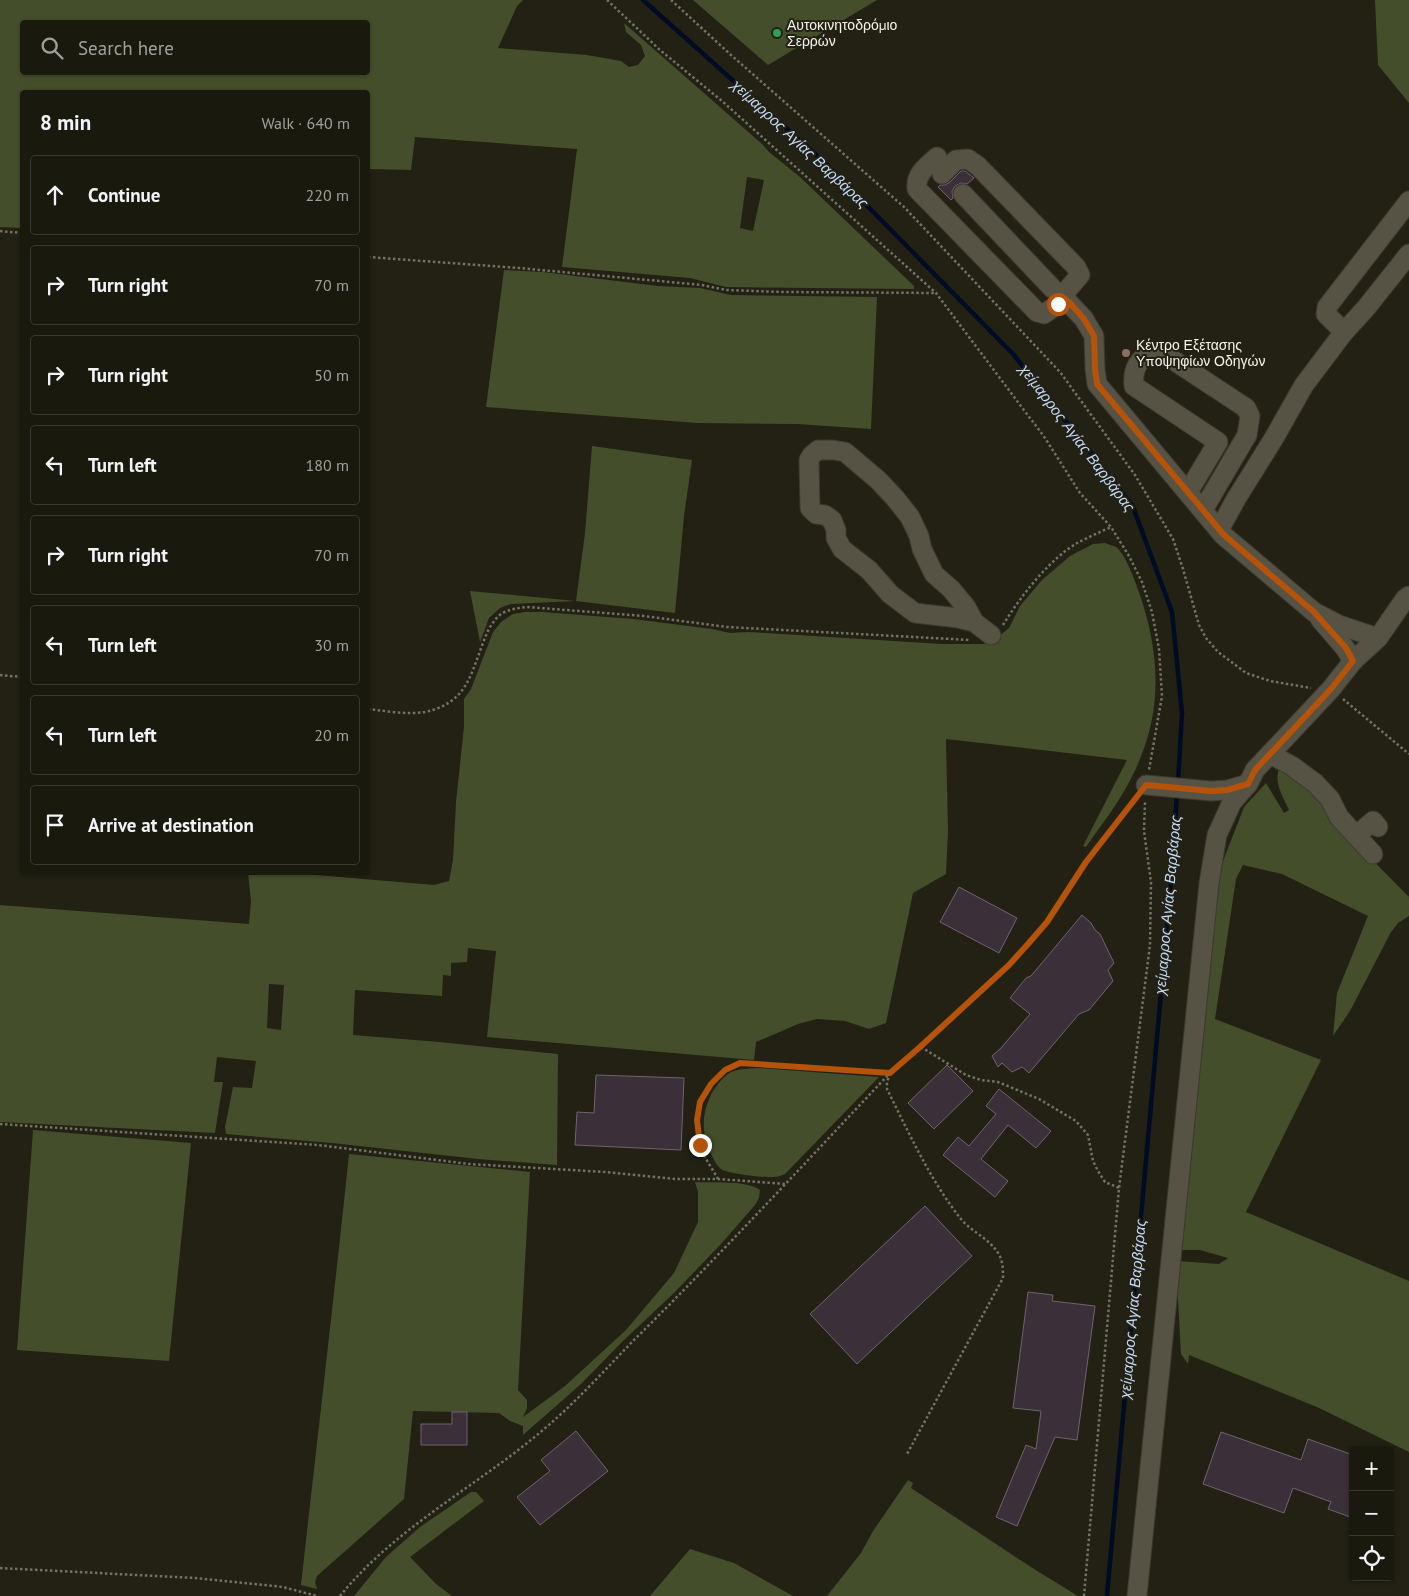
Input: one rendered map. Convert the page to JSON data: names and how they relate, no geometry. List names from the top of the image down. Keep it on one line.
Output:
{"water":["χείμαρρος Αγίας Βαρβάρας"],"places":["Αυτοκινητοδρόμιο Σερρών","Κέντρο Εξέτασης Υποψηφίων Οδηγών"],"page":{"search":"Search here","heading":["8 min","Walk · 640 m"],"list":[["Continue","220 m"],["Turn right","70 m"],["Turn right","50 m"],["Turn left","180 m"],["Turn right","70 m"],["Turn left","30 m"],["Turn left","20 m"],"Arrive at destination"],"map_buttons":["+","−"]}}
